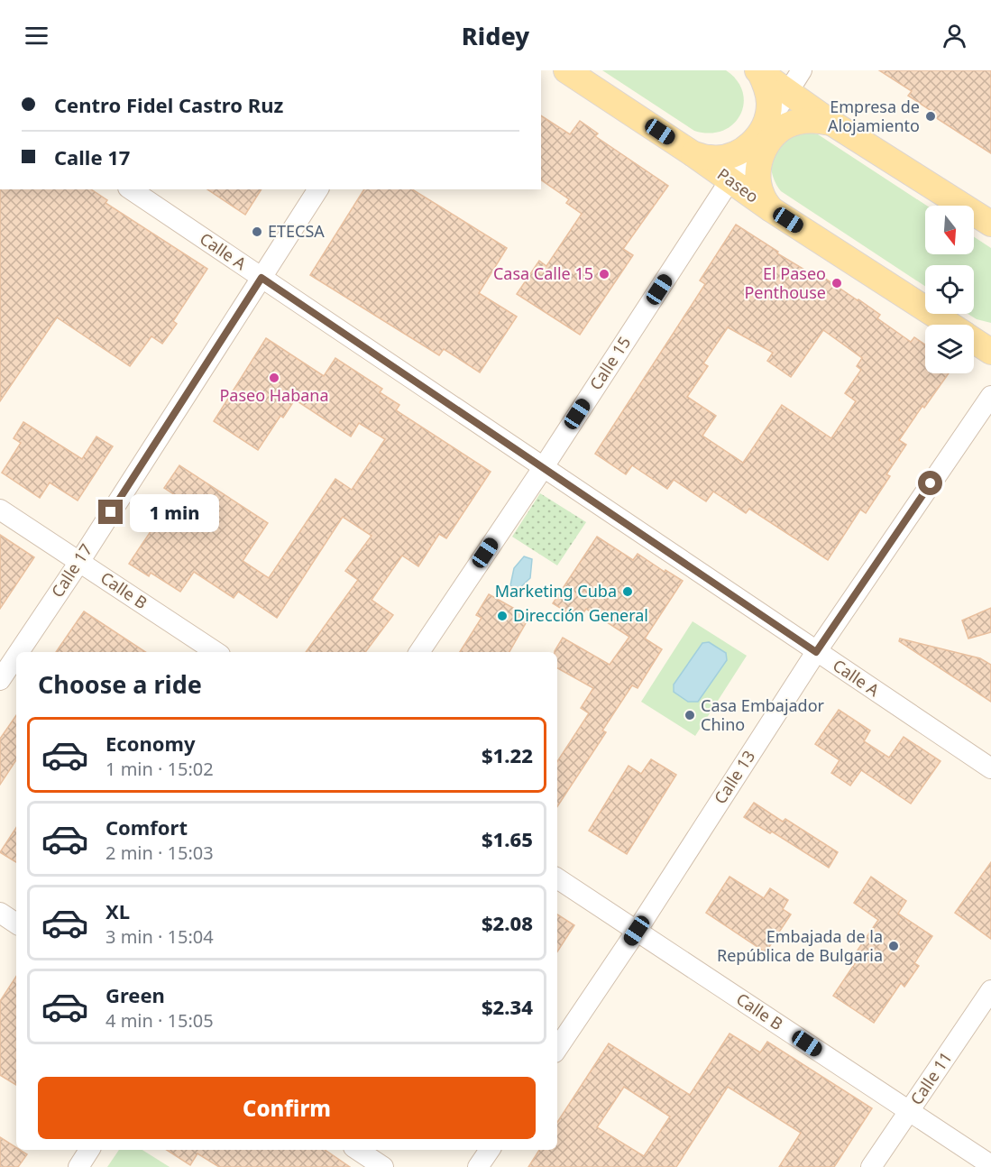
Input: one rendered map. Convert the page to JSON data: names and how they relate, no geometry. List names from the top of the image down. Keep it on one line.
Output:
{"streets":{"main road":["Paseo"],"street":["Calle A","Calle 15","Calle 17","Calle B","Calle 13","Calle 11"]},"crossings":[["Paseo","Calle 15"],["Calle A","Calle 15"],["Calle A","Calle 17"],["Calle A","Calle 13"],["Calle 17","Calle B"],["Calle B","Calle 13"],["Calle B","Calle 11"]],"places":["Empresa de Alojamiento","ETECSA","Casa Calle 15","El Paseo Penthouse","Paseo Habana","Marketing Cuba","Dirección General","Casa Embajador Chino","Embajada de la República de Bulgaria"],"north":"bottom","page":{"header":"Ridey","banner":["Centro Fidel Castro Ruz","Calle 17"],"bubble":"1 min","heading":"Choose a ride","list":[{"name":"Economy","note":"1 min · 15:02","value":"$1.22"},{"name":"Comfort","note":"2 min · 15:03","value":"$1.65"},{"name":"XL","note":"3 min · 15:04","value":"$2.08"},{"name":"Green","note":"4 min · 15:05","value":"$2.34"}],"buttons":"Confirm"}}
